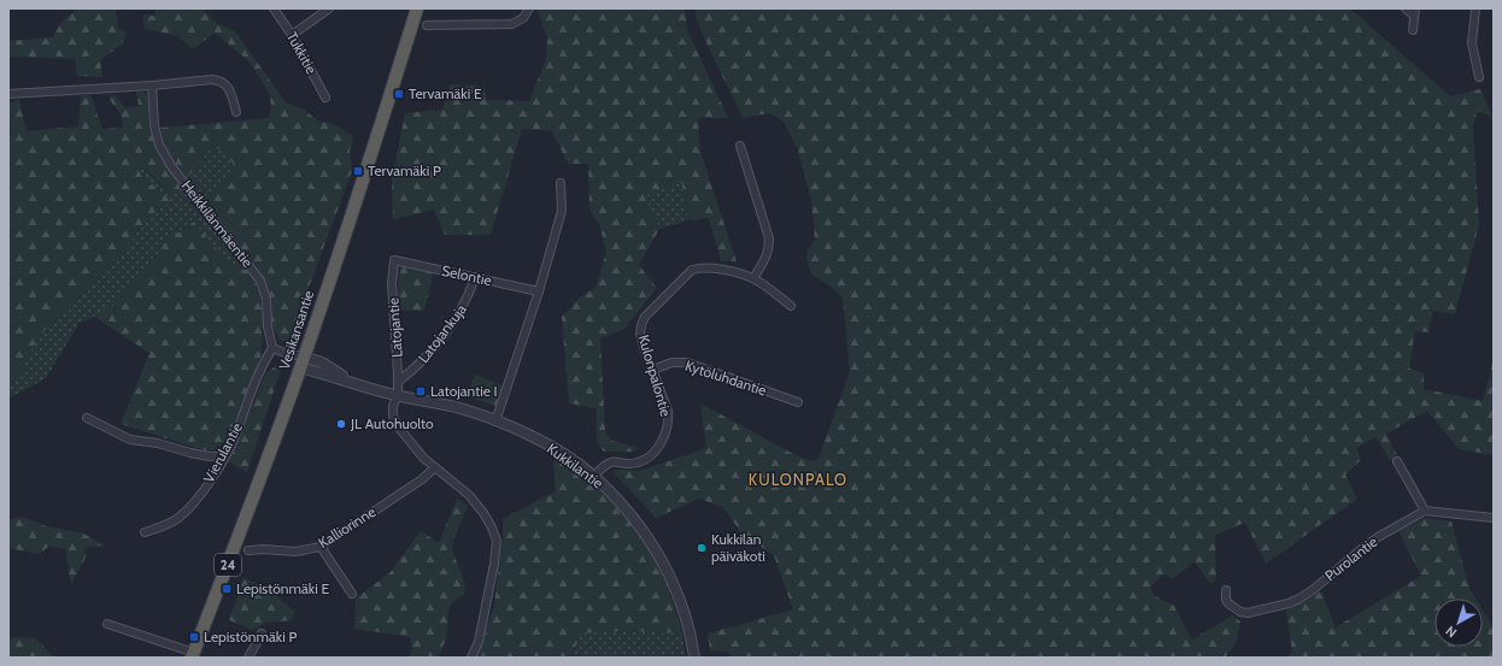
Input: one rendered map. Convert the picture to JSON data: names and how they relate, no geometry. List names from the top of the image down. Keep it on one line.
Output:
{"streets":{"highway":["Vesikansantie","24"],"street":["Tukkitie","Heikkilänmäentie","Selontie","Latojantie","Latojankuja","Kulonpalontie","Kytöluhdantie","Vierulantie","Kukkilantie","Kalliorinne","Purolantie"]},"crossings":[["Heikkilänmäentie","Vierulantie"],["Selontie","Latojantie"],["Selontie","Latojankuja"],["Latojantie","Latojankuja"],["Latojantie","Kukkilantie"],["Latojantie","Kalliorinne"],["Vesikansantie","Kukkilantie"],["Kulonpalontie","Kytöluhdantie"],["Kulonpalontie","Kukkilantie"]],"districts":["KULONPALO"],"places":{"transit":["Tervamäki E","Tervamäki P","Latojantie I","Lepistönmäki E","Lepistönmäki P"],"other":["JL Autohuolto","Kukkilan päiväkoti"]},"north":"bottom left"}
